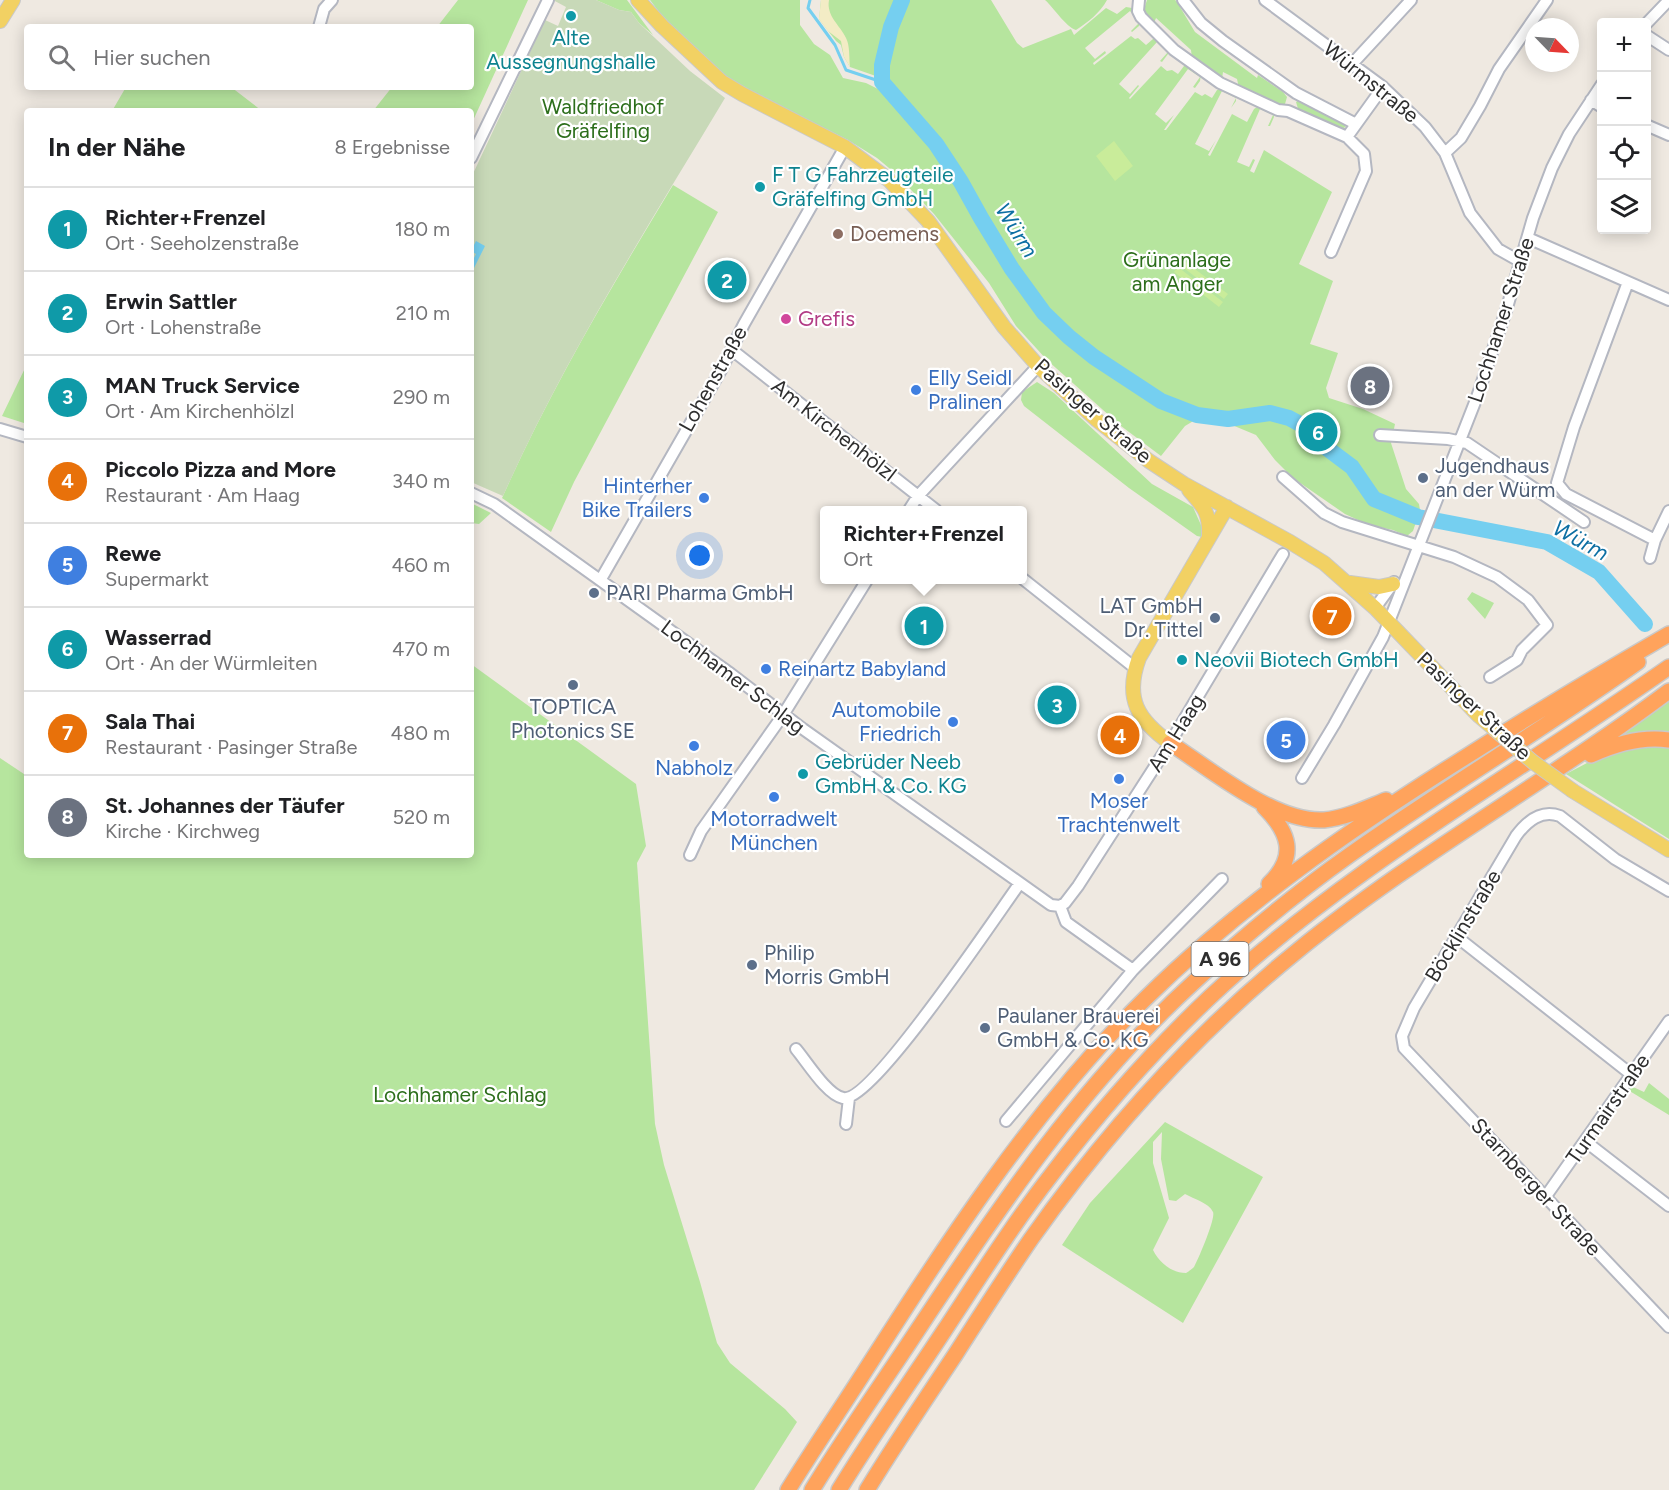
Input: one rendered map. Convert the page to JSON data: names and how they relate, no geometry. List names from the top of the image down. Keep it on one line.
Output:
{"streets":{"highway":["A 96"],"main road":["Pasinger Straße"],"street":["Würmstraße","Lochhamer Straße","Lohenstraße","Am Kirchenhölzl","Lochhamer Schlag","Am Haag","Böcklinstraße","Turmairstraße","Starnberger Straße"]},"crossings":[["Würmstraße","Lochhamer Straße"],["Lochhamer Straße","Pasinger Straße"],["Lohenstraße","Pasinger Straße"],["Lohenstraße","Am Kirchenhölzl"],["Lohenstraße","Lochhamer Schlag"],["Lochhamer Schlag","Am Haag"],["Böcklinstraße","Starnberger Straße"],["Turmairstraße","Starnberger Straße"]],"water":["Würm"],"parks":["Waldfriedhof Gräfelfing","Grünanlage am Anger","Lochhamer Schlag"],"places":["Alte Aussegnungshalle","F T G Fahrzeugteile Gräfelfing GmbH","Doemens","Grefis","Elly Seidl Pralinen","Jugendhaus an der Würm","Hinterher Bike Trailers","PARI Pharma GmbH","LAT GmbH Dr. Tittel","Neovii Biotech GmbH","Reinartz Babyland","TOPTICA Photonics SE","Automobile Friedrich","Nabholz","Gebrüder Neeb GmbH & Co. KG","Moser Trachtenwelt","Motorradwelt München","Philip Morris GmbH","Paulaner Brauerei GmbH & Co. KG"],"north":"bottom right","page":{"map_buttons":["+","−"],"search":"Hier suchen","heading":["In der Nähe","8 Ergebnisse"],"list":[{"mark":"1","name":"Richter+Frenzel","note":"Ort · Seeholzenstraße","value":"180 m"},{"mark":"2","name":"Erwin Sattler","note":"Ort · Lohenstraße","value":"210 m"},{"mark":"3","name":"MAN Truck Service","note":"Ort · Am Kirchenhölzl","value":"290 m"},{"mark":"4","name":"Piccolo Pizza and More","note":"Restaurant · Am Haag","value":"340 m"},{"mark":"5","name":"Rewe","note":"Supermarkt","value":"460 m"},{"mark":"6","name":"Wasserrad","note":"Ort · An der Würmleiten","value":"470 m"},{"mark":"7","name":"Sala Thai","note":"Restaurant · Pasinger Straße","value":"480 m"},{"mark":"8","name":"St. Johannes der Täufer","note":"Kirche · Kirchweg","value":"520 m"}],"pins":["2","8","6","7","1","3","4","5"],"popup":["Richter+Frenzel","Ort"]}}
